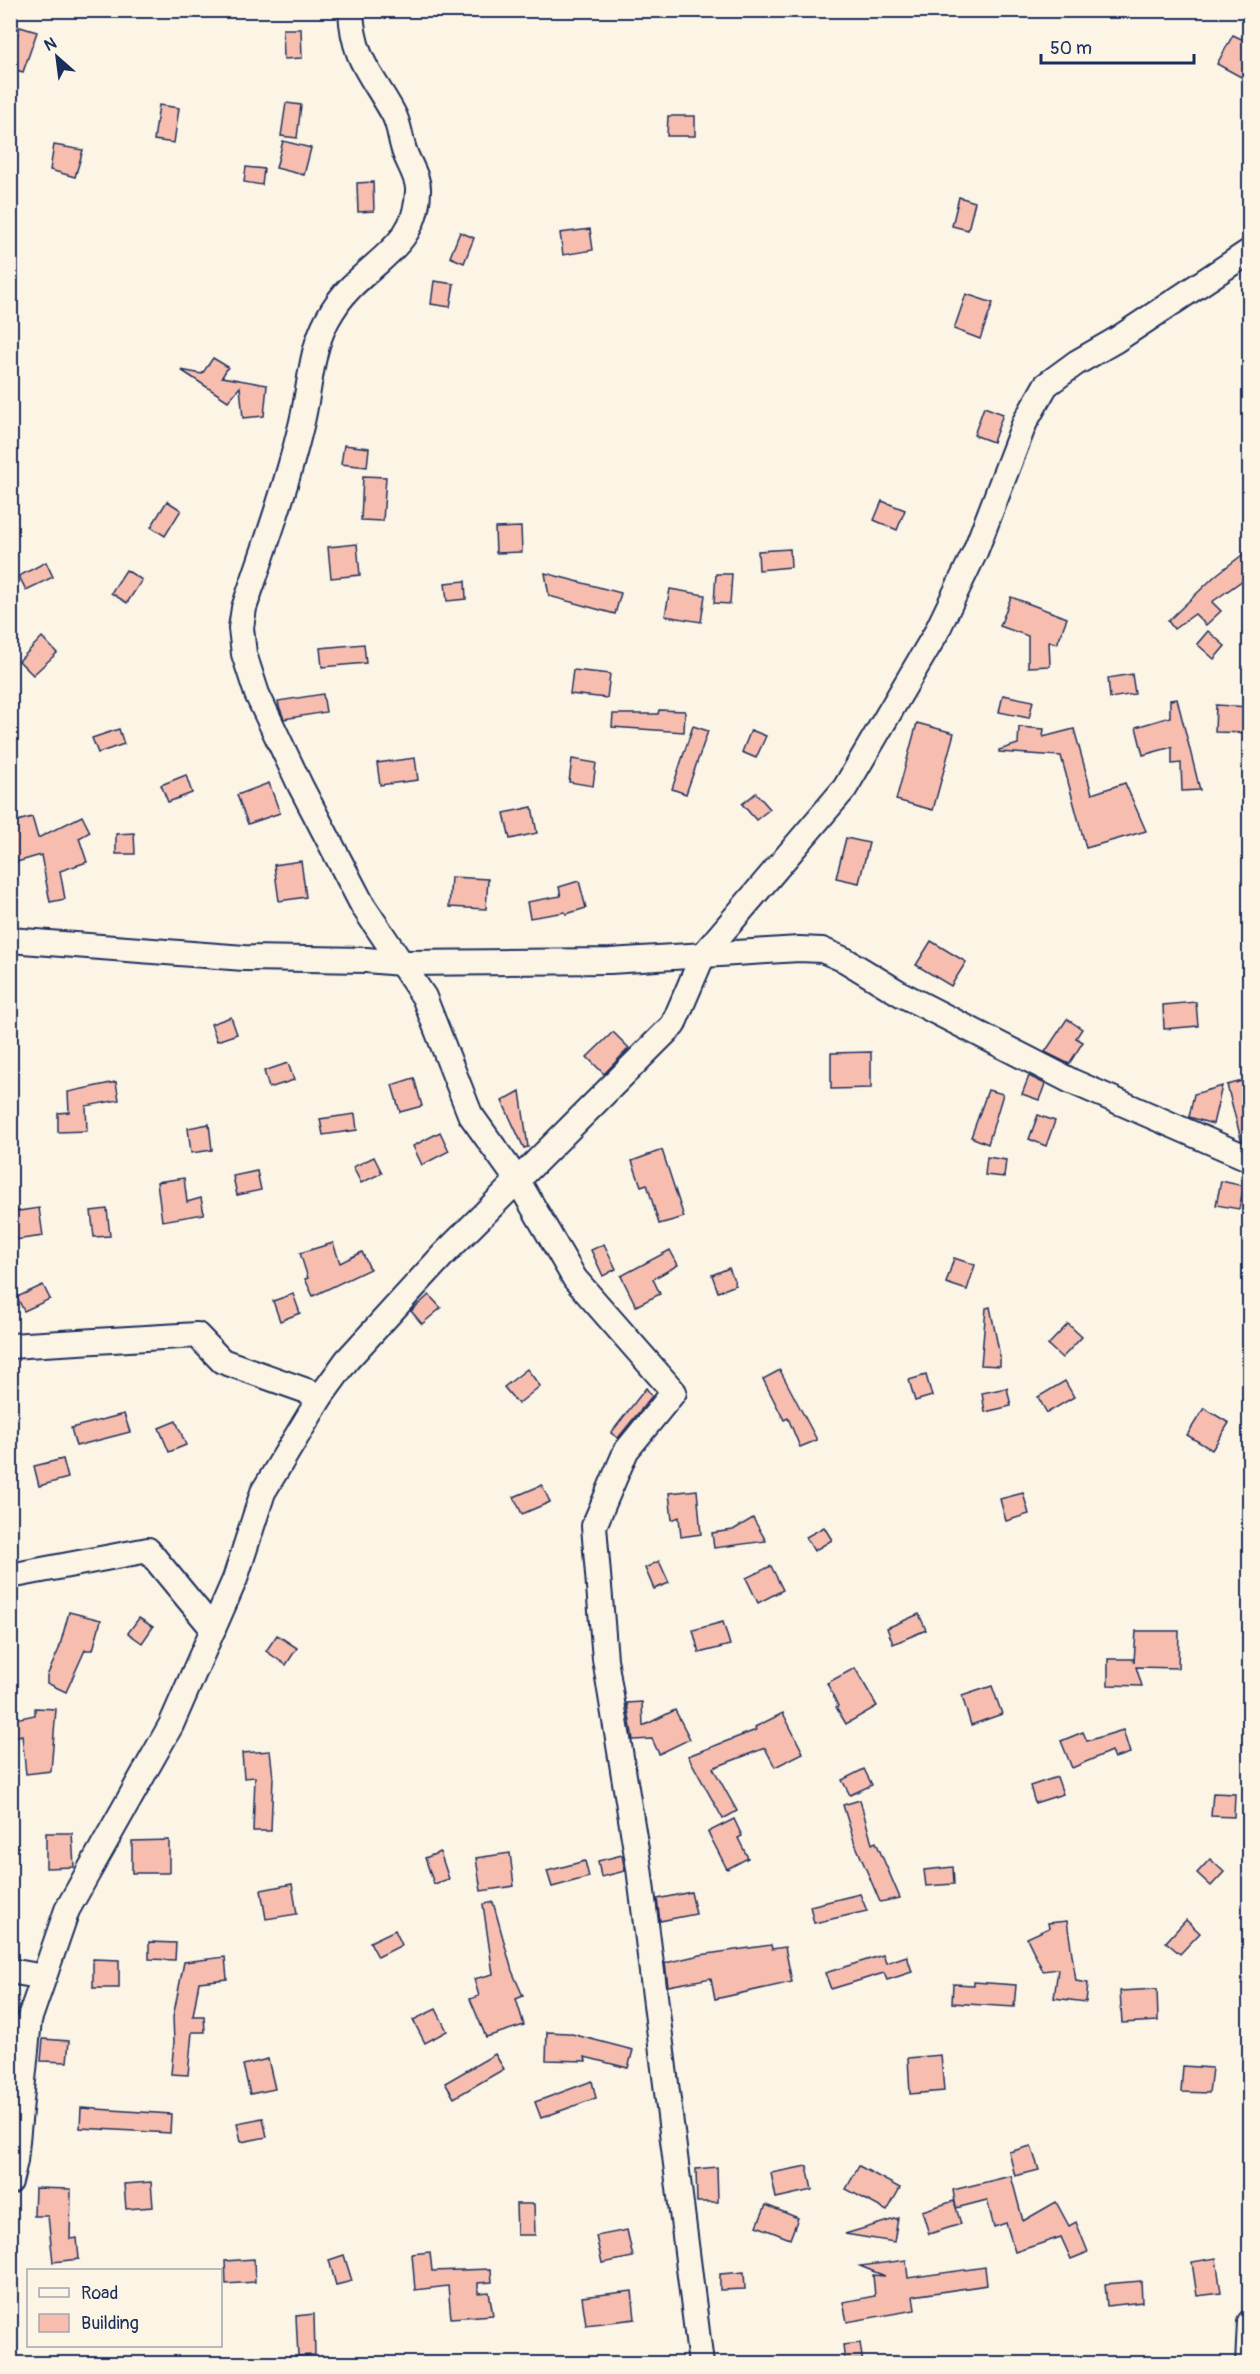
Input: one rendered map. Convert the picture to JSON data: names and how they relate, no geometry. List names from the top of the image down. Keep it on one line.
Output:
{"legend":["Road","Building"],"scale_bar":"50 m","north":"top left"}
